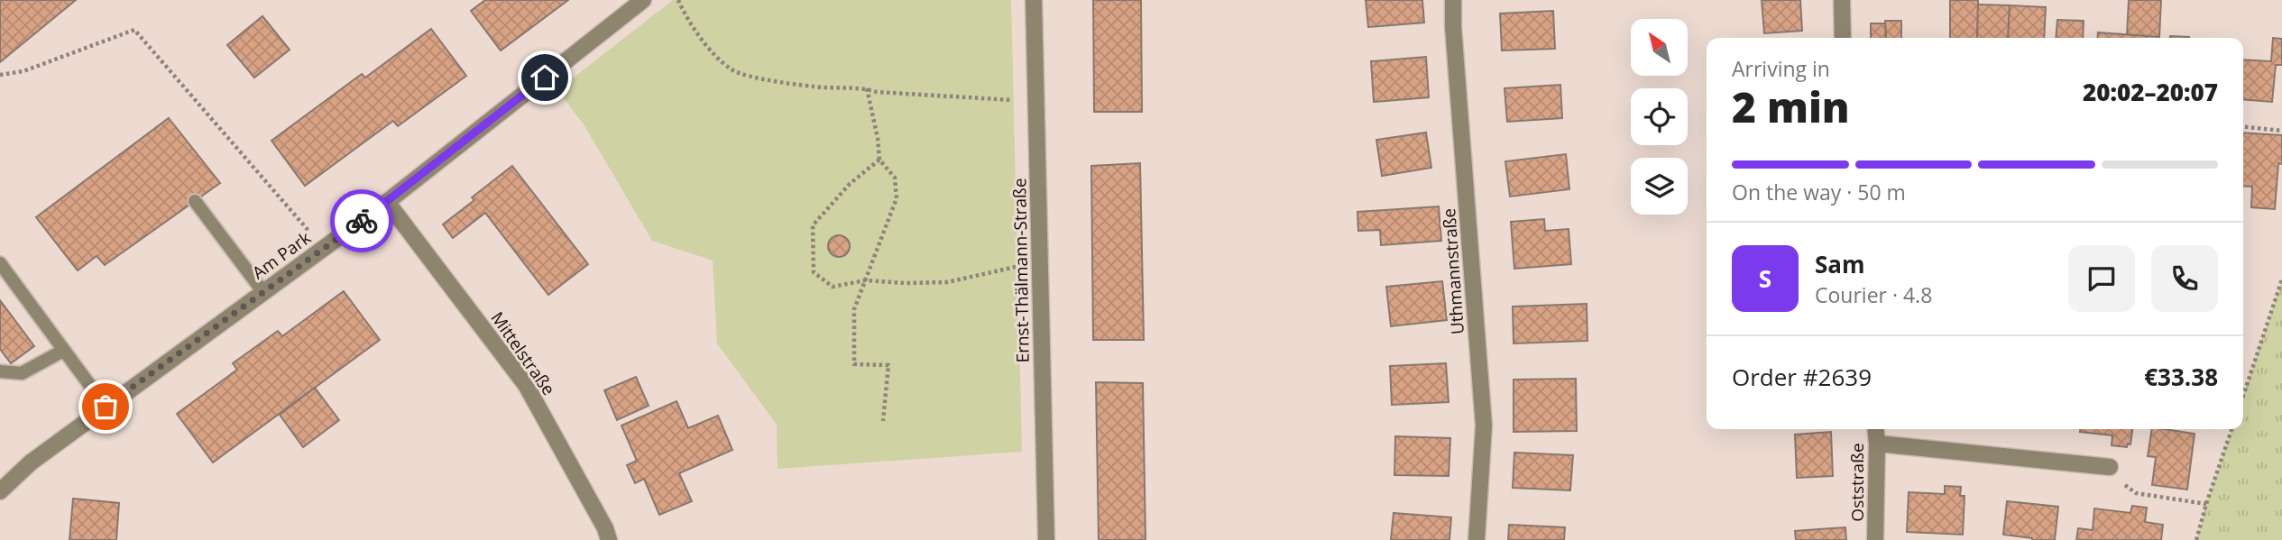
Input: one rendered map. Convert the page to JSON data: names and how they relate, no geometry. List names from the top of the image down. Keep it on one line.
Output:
{"streets":{"street":["Am Park","Ernst-Thälmann-Straße","Uthmannstraße","Mittelstraße","Oststraße"]},"crossings":[["Am Park","Mittelstraße"]],"north":"top left","page":{"heading":["2 min","Arriving in","20:02–20:07"],"panel":["Sam","Courier · 4.8","Order #2639","€33.38"],"bar":"On the way · 50 m","round":"S"}}
